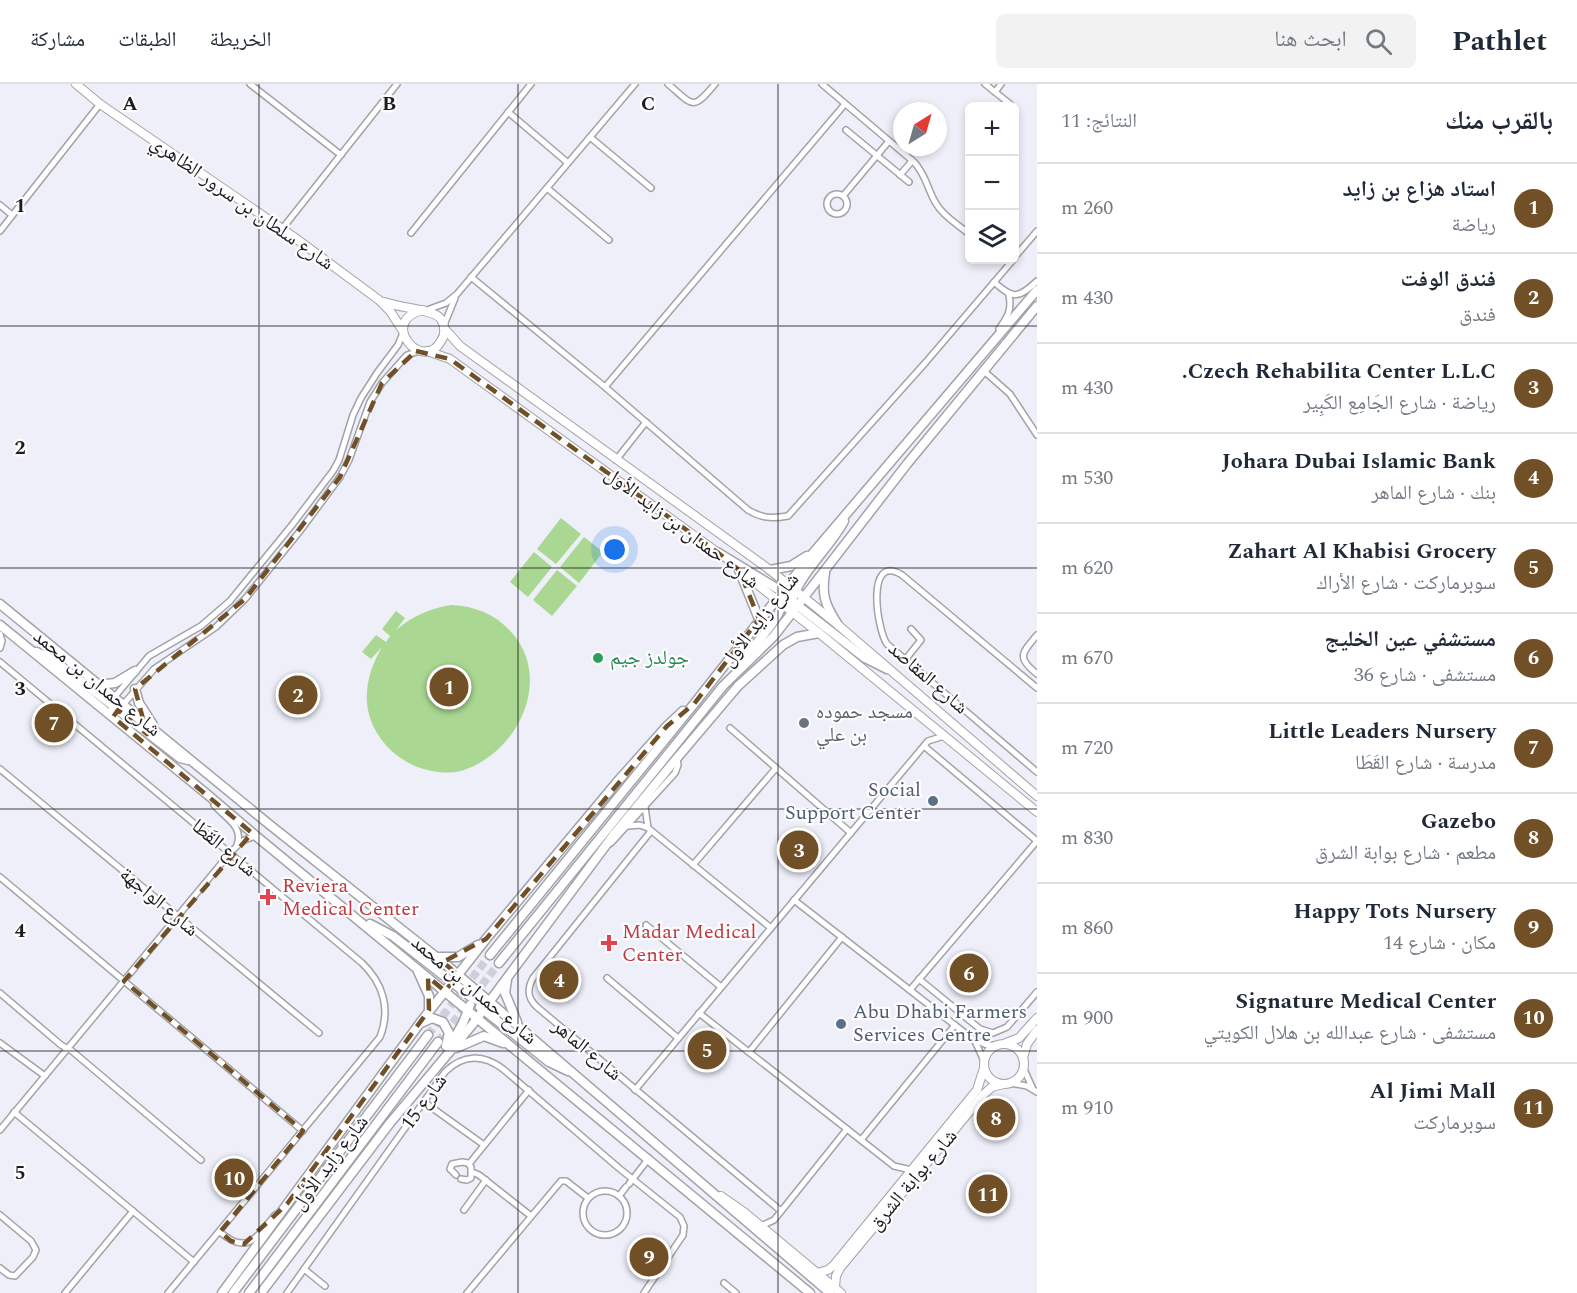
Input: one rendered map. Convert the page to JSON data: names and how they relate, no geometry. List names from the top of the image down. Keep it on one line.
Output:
{"streets":{"main road":["شارع سلطان بن سرور الظاهري","شارع حمدان بن زايد الأول","شارع زايد الأول","شارع حمدان بن محمد","شارع بوابة الشرق"],"street":["شارع المقاصد","شارع القَطَا","شارع الواجهة","شارع الماهر","شارع 15"]},"crossings":[["شارع سلطان بن سرور الظاهري","شارع حمدان بن زايد الأول"],["شارع حمدان بن زايد الأول","شارع زايد الأول"],["شارع حمدان بن محمد","شارع بوابة الشرق"]],"places":{"other":["جولدز جيم","مسجد حموده بن علي","Social Support Center","Abu Dhabi Farmers Services Centre"],"health":["Reviera Medical Center","Madar Medical Center"]},"north":"top right","page":{"header":"Pathlet","search":"ابحث هنا","nav":["الخريطة","الطبقات","مشاركة"],"heading":["بالقرب منك","النتائج: 11"],"map_buttons":["+","−"],"list":[{"mark":"1","name":"استاد هزاع بن زايد","note":"رياضة","value":"260 m"},{"mark":"2","name":"فندق الوفت","note":"فندق","value":"430 m"},{"mark":"3","name":"Czech Rehabilita Center L.L.C.","note":"رياضة · شارع الجَامِع الكَبِير","value":"430 m"},{"mark":"4","name":"Johara Dubai Islamic Bank","note":"بنك · شارع الماهر","value":"530 m"},{"mark":"5","name":"Zahart Al Khabisi Grocery","note":"سوبرماركت · شارع الأراك","value":"620 m"},{"mark":"6","name":"مستشفي عين الخليج","note":"مستشفى · شارع 36","value":"670 m"},{"mark":"7","name":"Little Leaders Nursery","note":"مدرسة · شارع القَطَا","value":"720 m"},{"mark":"8","name":"Gazebo","note":"مطعم · شارع بوابة الشرق","value":"830 m"},{"mark":"9","name":"Happy Tots Nursery","note":"مكان · شارع 14","value":"860 m"},{"mark":"10","name":"Signature Medical Center","note":"مستشفى · شارع عبدالله بن هلال الكويتي","value":"900 m"},{"mark":"11","name":"Al Jimi Mall","note":"سوبرماركت","value":"910 m"}],"pins":["1","2","7","3","6","4","5","8","10","11","9"]},"grid":{"columns":["A","B","C"],"rows":["1","2","3","4","5"]}}
